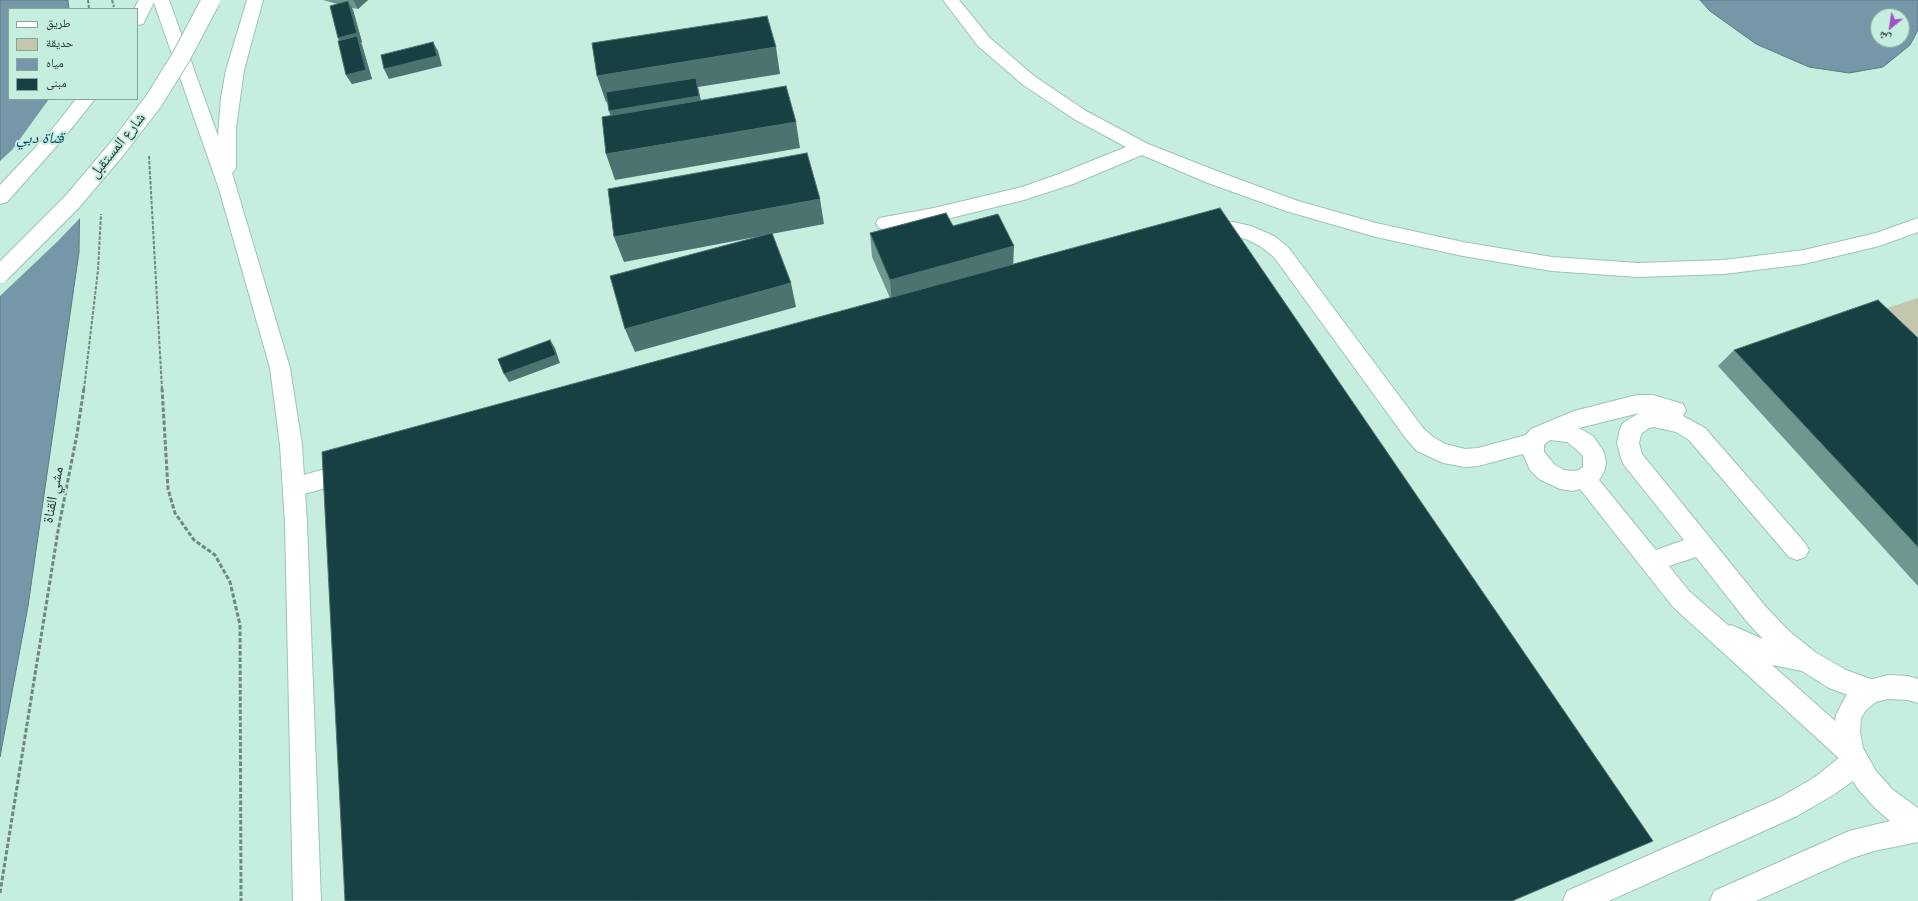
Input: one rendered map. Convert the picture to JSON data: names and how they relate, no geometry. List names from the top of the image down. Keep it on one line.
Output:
{"streets":{"street":["شارع المستقبل"],"path":["مشي القناة"]},"water":["قناة دبي"],"legend":["طريق","حديقة","مياه","مبنى"],"north":"bottom left"}
